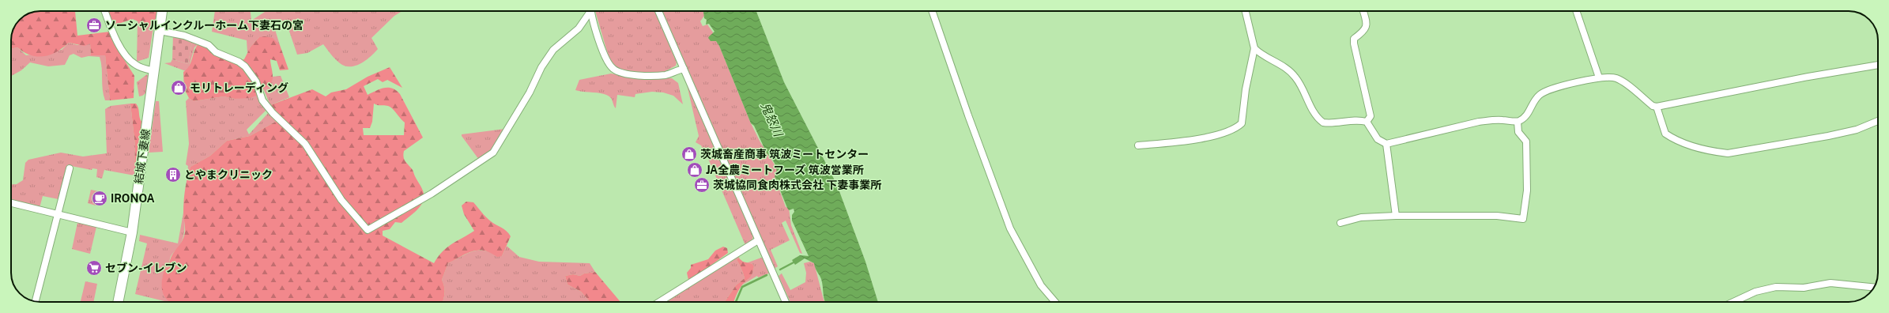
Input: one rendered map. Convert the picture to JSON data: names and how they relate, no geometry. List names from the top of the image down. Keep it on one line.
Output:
{"streets":{"main road":["結城下妻線"]},"water":["鬼怒川"],"places":{"office":["ソーシャルインクルーホーム下妻石の宮","茨城協同食肉株式会社 下妻事業所"],"shop":["モリトレーディング","茨城畜産商事 筑波ミートセンター","JA全農ミートフーズ 筑波営業所"],"building":["とやまクリニック"],"cafe":["IRONOA"],"supermarket":["セブン-イレブン"]}}
